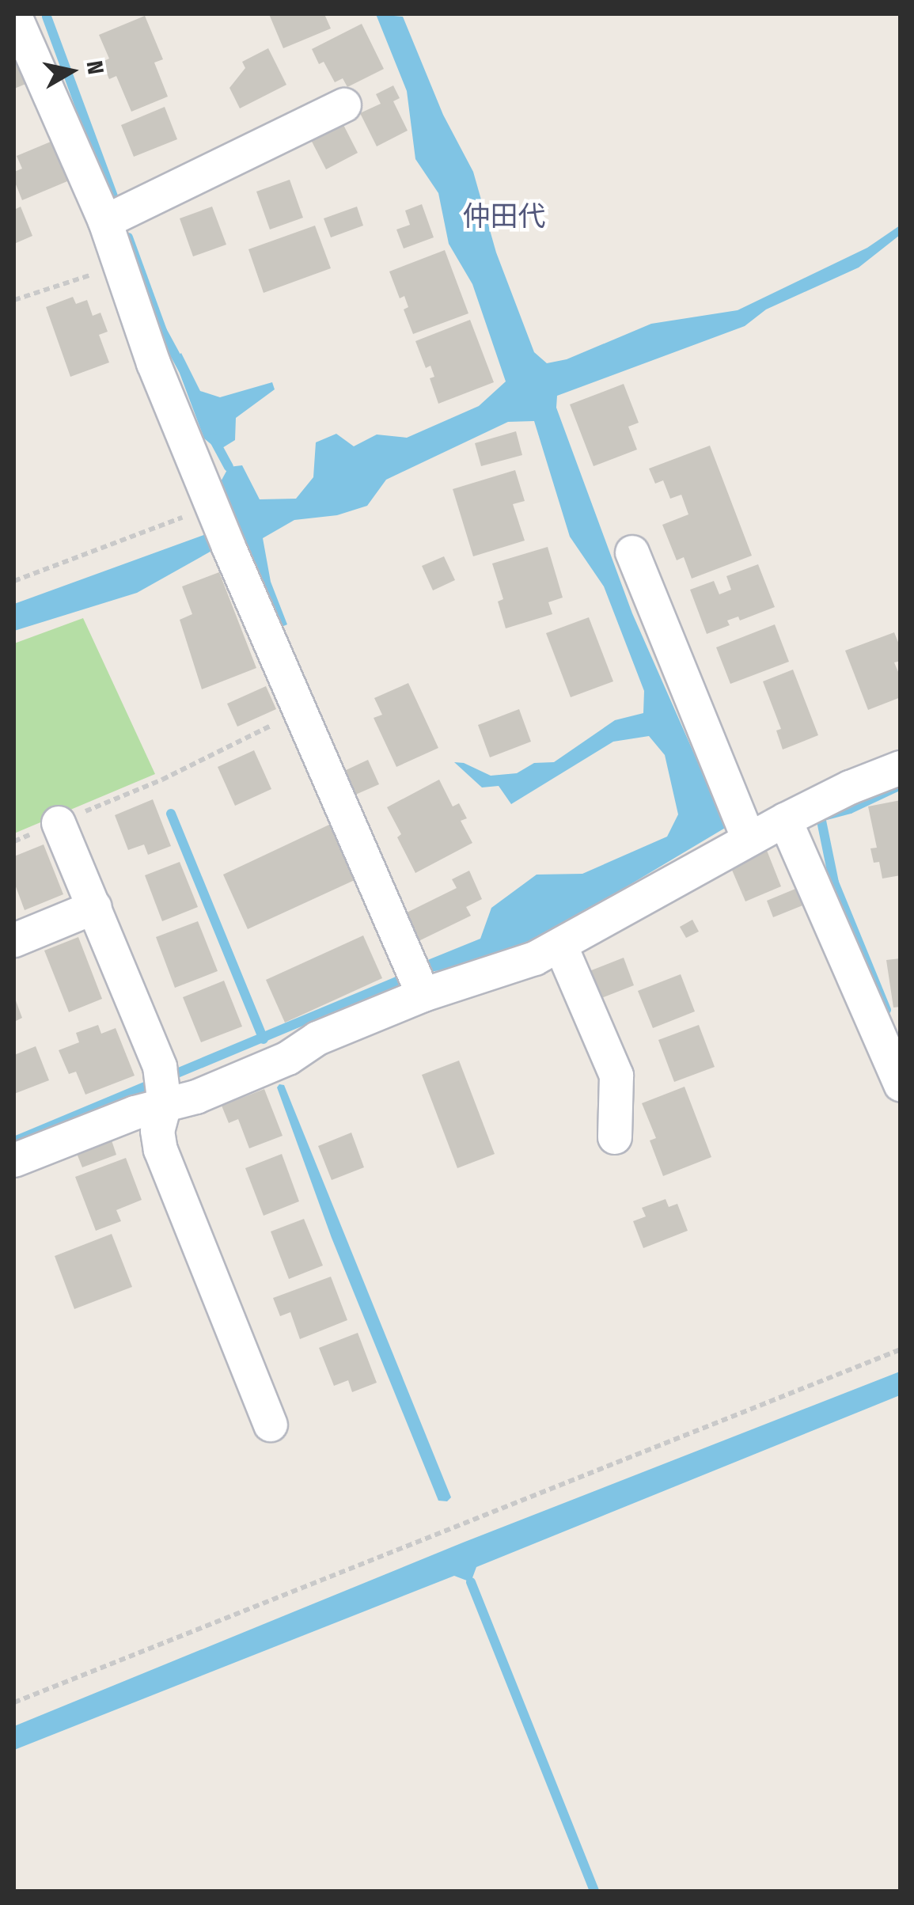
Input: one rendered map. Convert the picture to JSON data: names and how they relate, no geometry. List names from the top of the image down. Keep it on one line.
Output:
{"districts":["仲田代"],"north":"right"}
